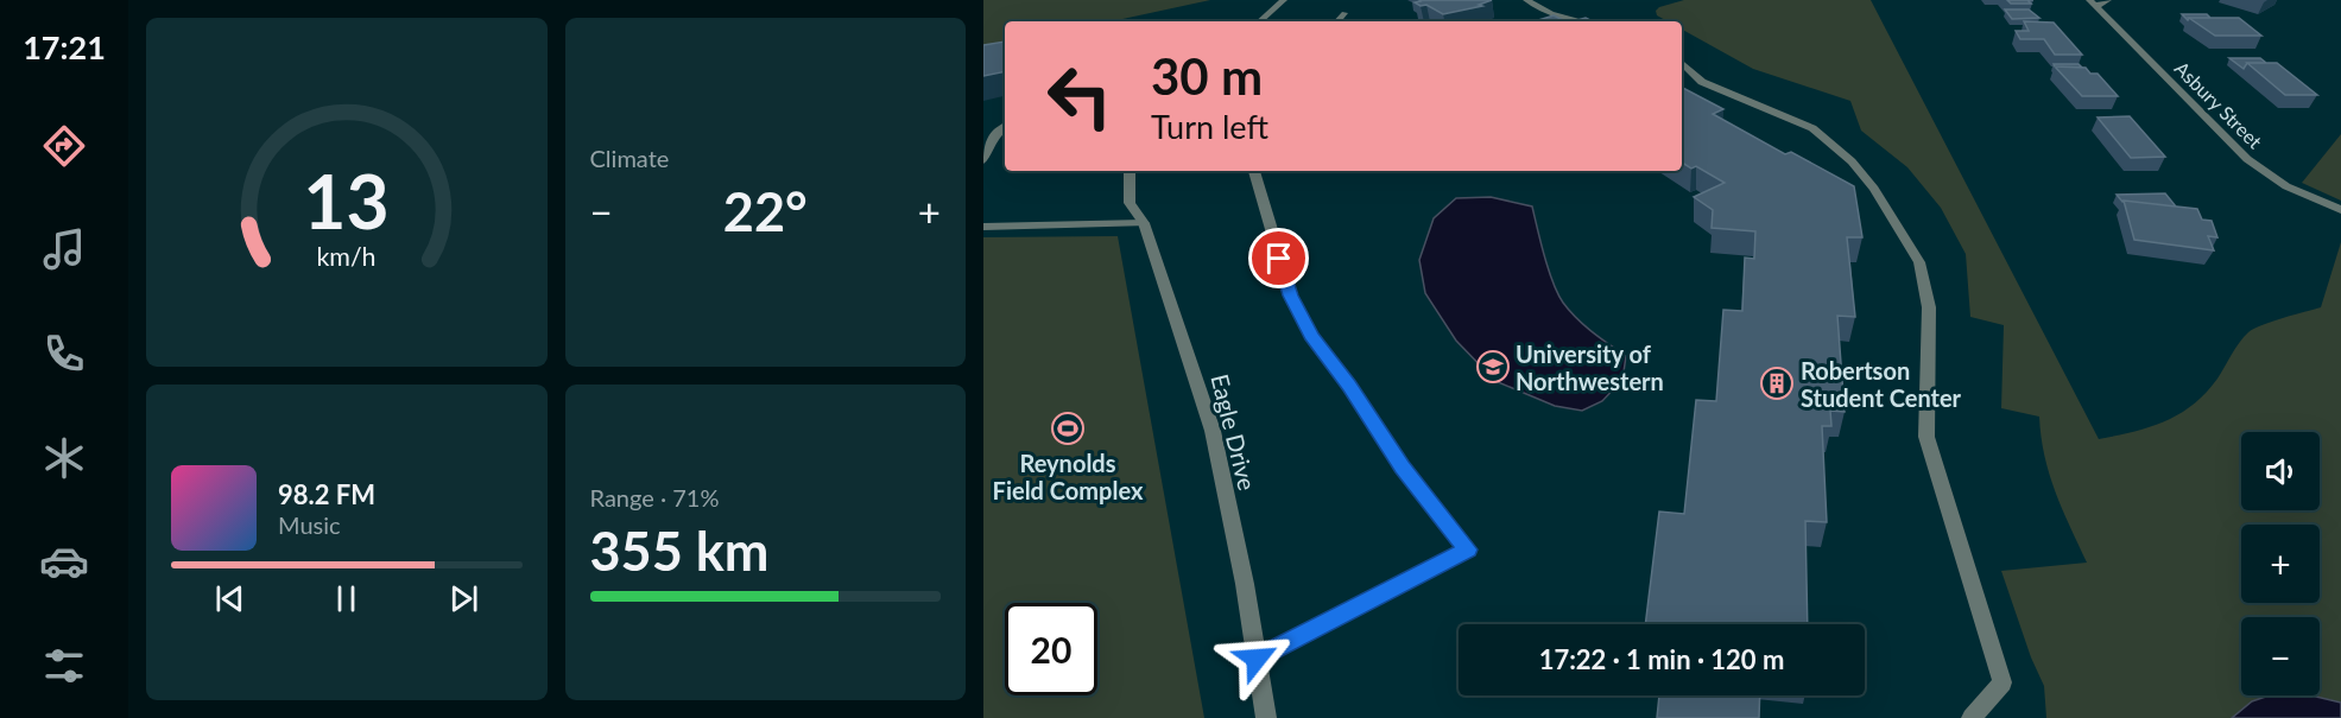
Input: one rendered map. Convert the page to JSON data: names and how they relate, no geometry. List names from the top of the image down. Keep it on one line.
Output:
{"streets":{"street":["Asbury Street","Eagle Drive"]},"places":{"school or university":["University of Northwestern"],"building":["Robertson Student Center"],"sports":["Reynolds Field Complex"]},"page":{"tabs":"17:21","tile":["Climate",["Range · 71%","355 km"]],"turn":["30 m","Turn left"],"heat":["−","22°","+"],"map_buttons":["+","−"],"song":["98.2 FM","Music"],"limit":"20","trip":"17:22 · 1 min · 120 m","gauge":["13","km/h"]}}
